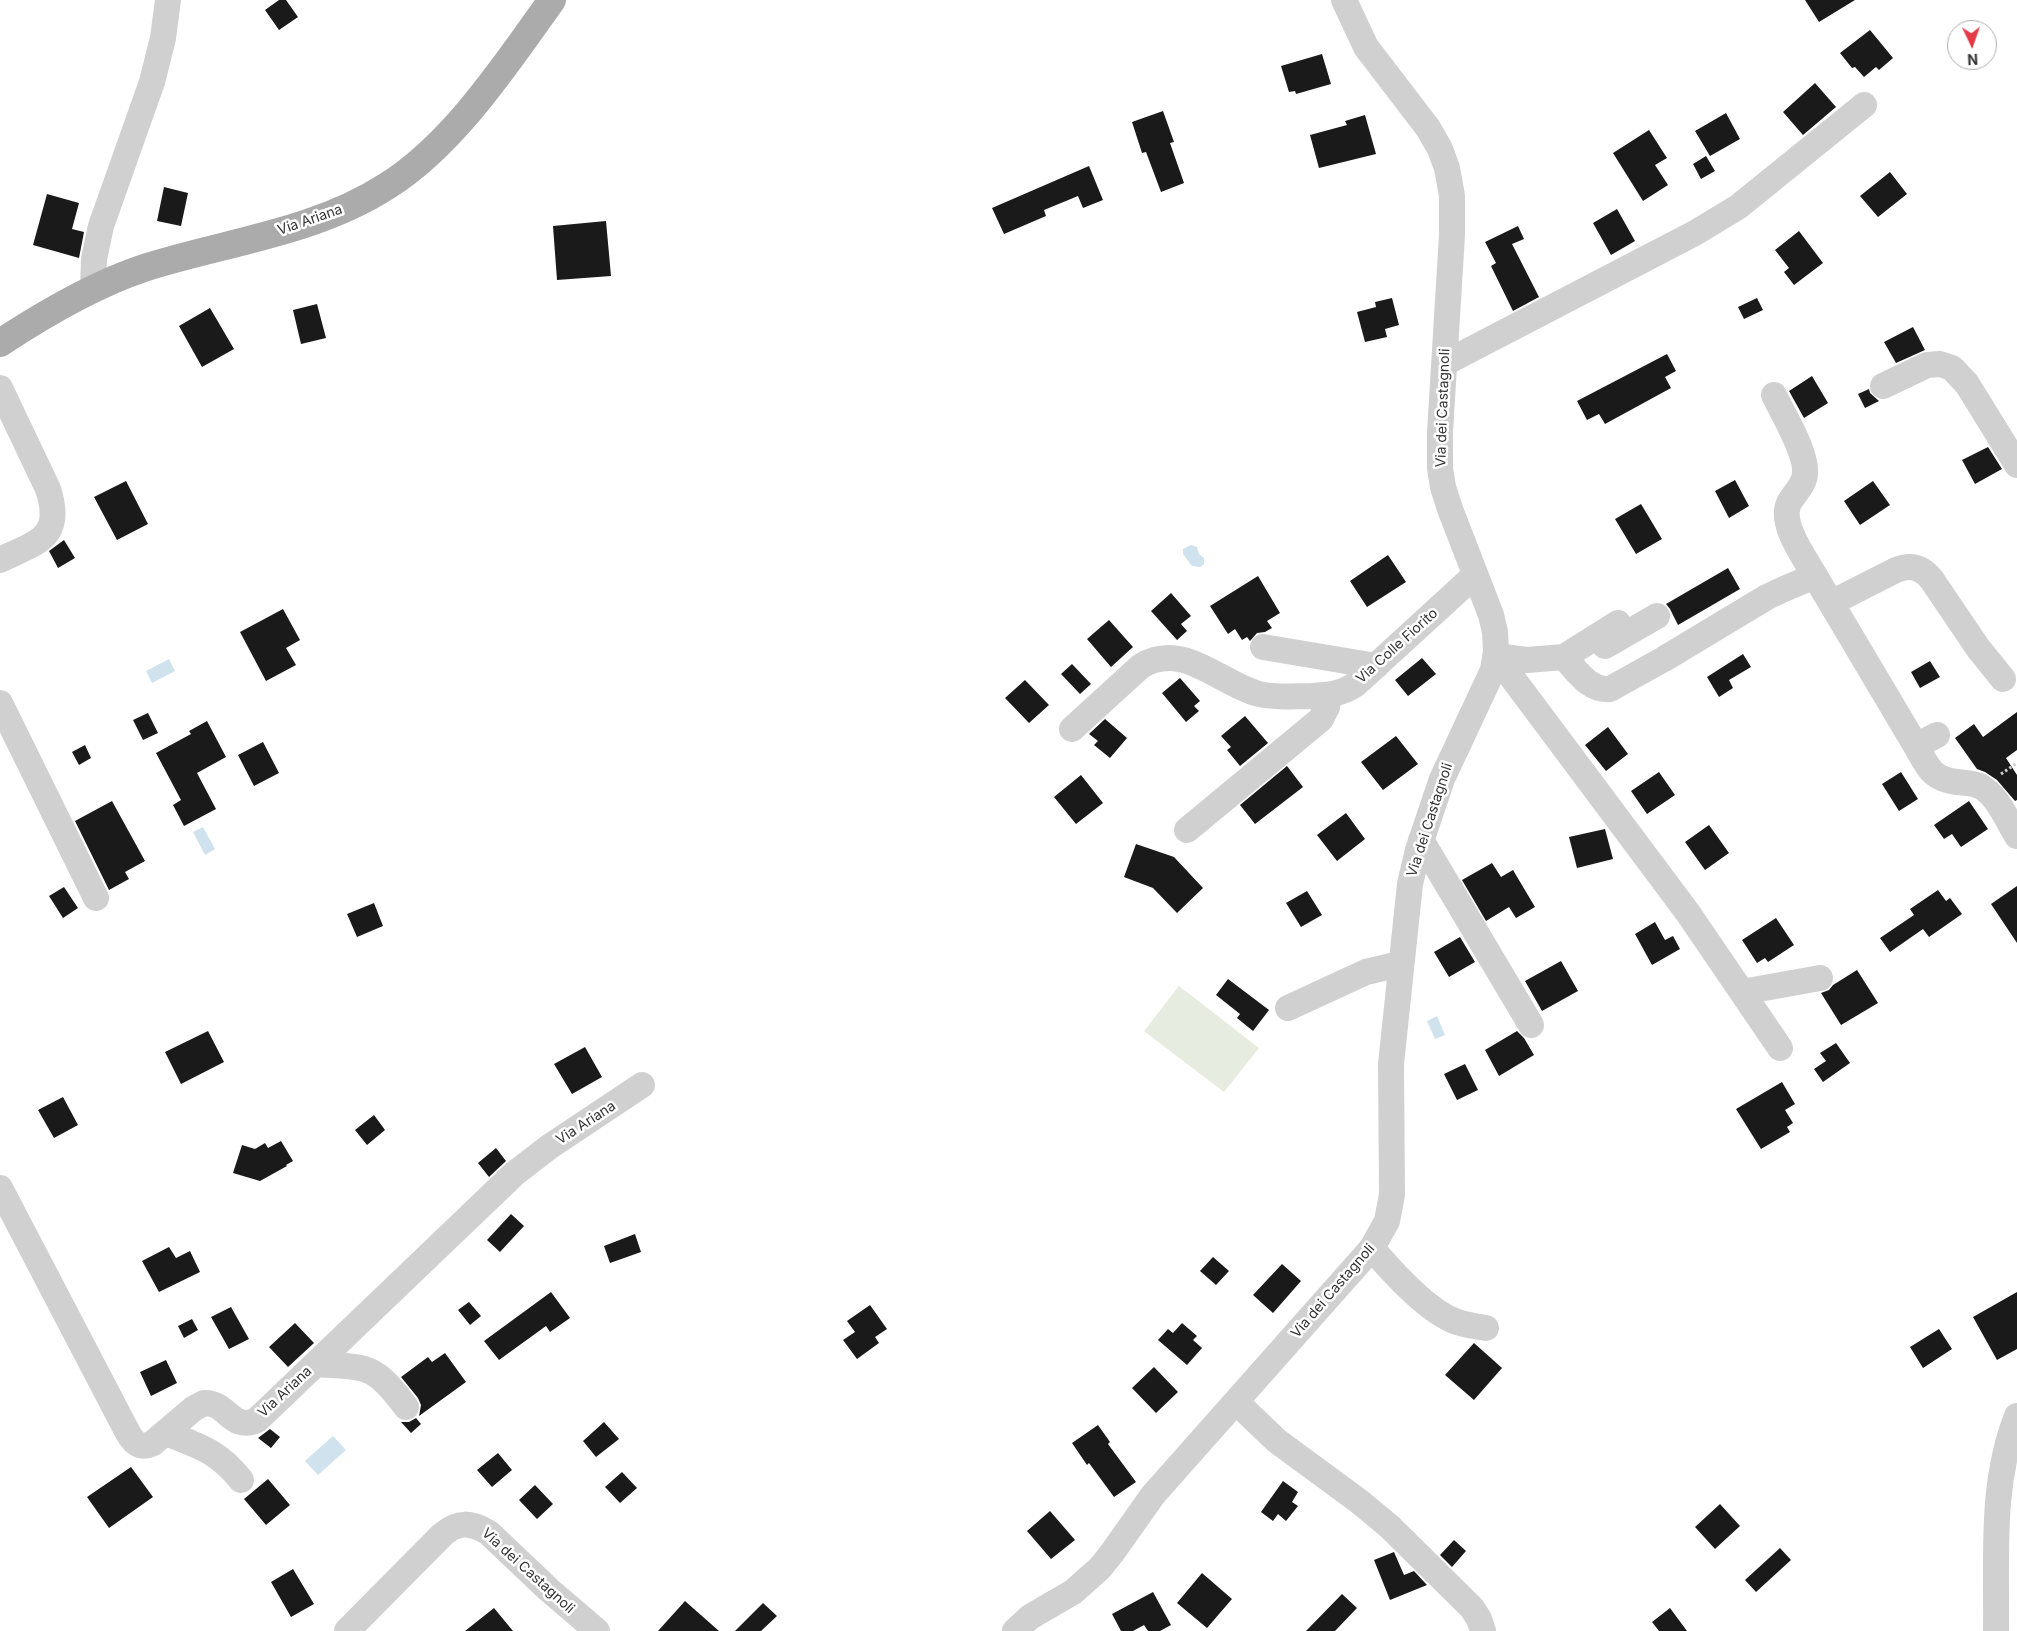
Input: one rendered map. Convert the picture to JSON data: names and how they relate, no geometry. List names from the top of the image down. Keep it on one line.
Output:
{"streets":{"main road":["Via Ariana"],"street":["Via dei Castagnoli","Via Colle Fiorito"]},"crossings":[["Via dei Castagnoli","Via Colle Fiorito"]],"north":"bottom"}
